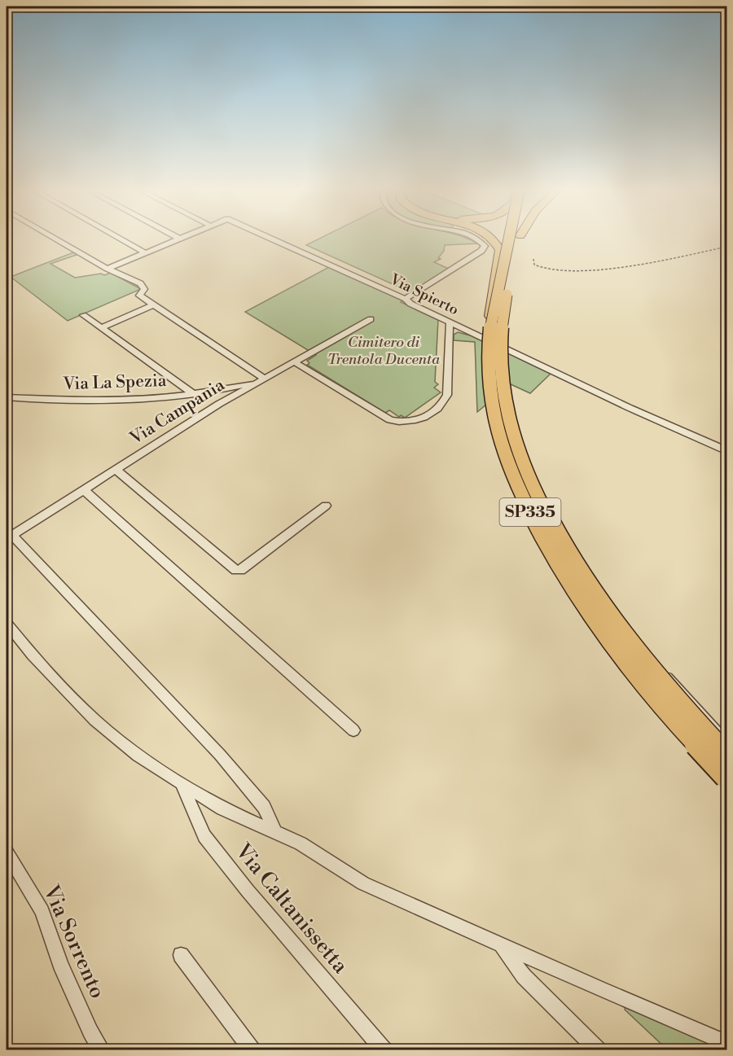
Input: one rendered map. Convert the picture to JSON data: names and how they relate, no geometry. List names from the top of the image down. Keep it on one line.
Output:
{"streets":{"highway":["SP335"],"street":["Via Spierto","Via La Spezia","Via Campania","Via Caltanissetta","Via Sorrento"]},"crossings":[["Via La Spezia","Via Campania"]],"parks":["Cimitero di Trentola Ducenta"]}
